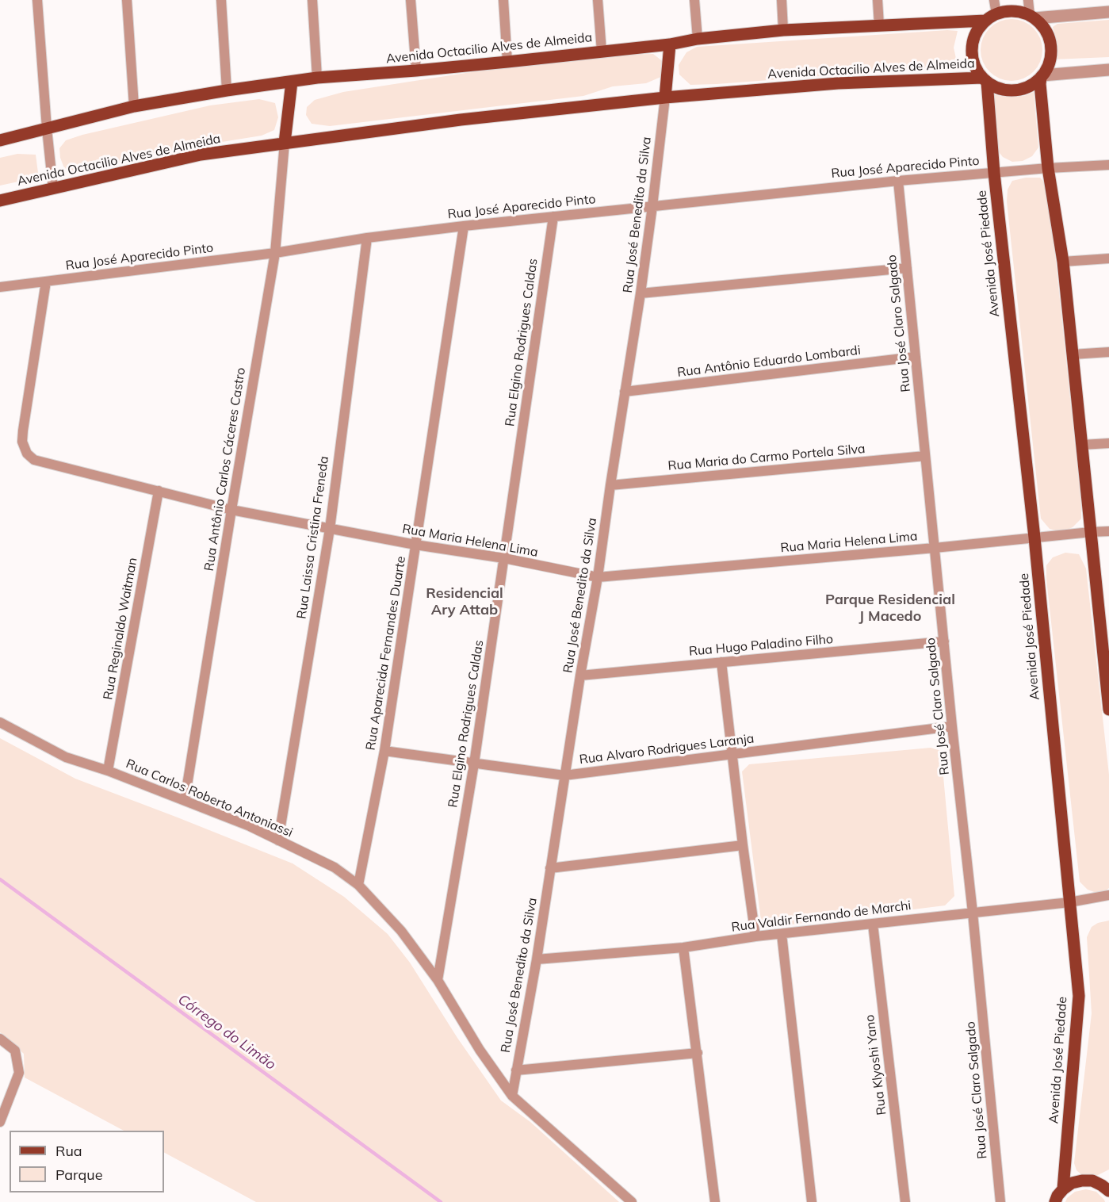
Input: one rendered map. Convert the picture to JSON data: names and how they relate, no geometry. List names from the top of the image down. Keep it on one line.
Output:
{"streets":{"main road":["Avenida Octacilio Alves de Almeida","Avenida José Piedade"],"street":["Rua José Aparecido Pinto","Rua José Benedito da Silva","Rua José Claro Salgado","Rua Elgino Rodrigues Caldas","Rua Antônio Eduardo Lombardi","Rua Maria do Carmo Portela Silva","Rua Antônio Carlos Cáceres Castro","Rua Laissa Cristina Freneda","Rua Maria Helena Lima","Rua Reginaldo Waitman","Rua Hugo Paladino Filho","Rua Aparecida Fernandes Duarte","Rua Alvaro Rodrigues Laranja","Rua Carlos Roberto Antoniassi","Rua Valdir Fernando de Marchi","Rua Klyoshi Yano"]},"crossings":[["Avenida Octacilio Alves de Almeida","Rua José Benedito da Silva"],["Avenida Octacilio Alves de Almeida","Avenida José Piedade"],["Avenida Octacilio Alves de Almeida","Rua Antônio Carlos Cáceres Castro"],["Rua José Aparecido Pinto","Rua José Benedito da Silva"],["Rua José Aparecido Pinto","Avenida José Piedade"],["Rua José Aparecido Pinto","Rua José Claro Salgado"],["Rua José Aparecido Pinto","Rua Elgino Rodrigues Caldas"],["Rua José Aparecido Pinto","Rua Antônio Carlos Cáceres Castro"],["Rua José Aparecido Pinto","Rua Laissa Cristina Freneda"],["Rua José Aparecido Pinto","Rua Maria Helena Lima"],["Rua José Aparecido Pinto","Rua Aparecida Fernandes Duarte"],["Rua José Benedito da Silva","Rua Antônio Eduardo Lombardi"],["Rua José Benedito da Silva","Rua Maria do Carmo Portela Silva"],["Rua José Benedito da Silva","Rua Maria Helena Lima"],["Rua José Benedito da Silva","Rua Hugo Paladino Filho"],["Rua José Benedito da Silva","Rua Alvaro Rodrigues Laranja"],["Rua José Benedito da Silva","Rua Carlos Roberto Antoniassi"],["Rua José Benedito da Silva","Rua Valdir Fernando de Marchi"],["Avenida José Piedade","Rua Maria Helena Lima"],["Avenida José Piedade","Rua Valdir Fernando de Marchi"],["Rua José Claro Salgado","Rua Antônio Eduardo Lombardi"],["Rua José Claro Salgado","Rua Maria do Carmo Portela Silva"],["Rua José Claro Salgado","Rua Maria Helena Lima"],["Rua José Claro Salgado","Rua Hugo Paladino Filho"],["Rua José Claro Salgado","Rua Alvaro Rodrigues Laranja"],["Rua José Claro Salgado","Rua Valdir Fernando de Marchi"],["Rua Elgino Rodrigues Caldas","Rua Maria Helena Lima"],["Rua Elgino Rodrigues Caldas","Rua Alvaro Rodrigues Laranja"],["Rua Elgino Rodrigues Caldas","Rua Carlos Roberto Antoniassi"],["Rua Antônio Carlos Cáceres Castro","Rua Maria Helena Lima"],["Rua Antônio Carlos Cáceres Castro","Rua Carlos Roberto Antoniassi"],["Rua Laissa Cristina Freneda","Rua Maria Helena Lima"],["Rua Laissa Cristina Freneda","Rua Carlos Roberto Antoniassi"],["Rua Maria Helena Lima","Rua Reginaldo Waitman"],["Rua Maria Helena Lima","Rua Aparecida Fernandes Duarte"],["Rua Reginaldo Waitman","Rua Carlos Roberto Antoniassi"],["Rua Aparecida Fernandes Duarte","Rua Alvaro Rodrigues Laranja"],["Rua Aparecida Fernandes Duarte","Rua Carlos Roberto Antoniassi"],["Rua Valdir Fernando de Marchi","Rua Klyoshi Yano"]],"districts":["Residencial Ary Attab","Parque Residencial J Macedo"],"water":["Córrego do Limão"],"legend":["Rua","Parque"]}
